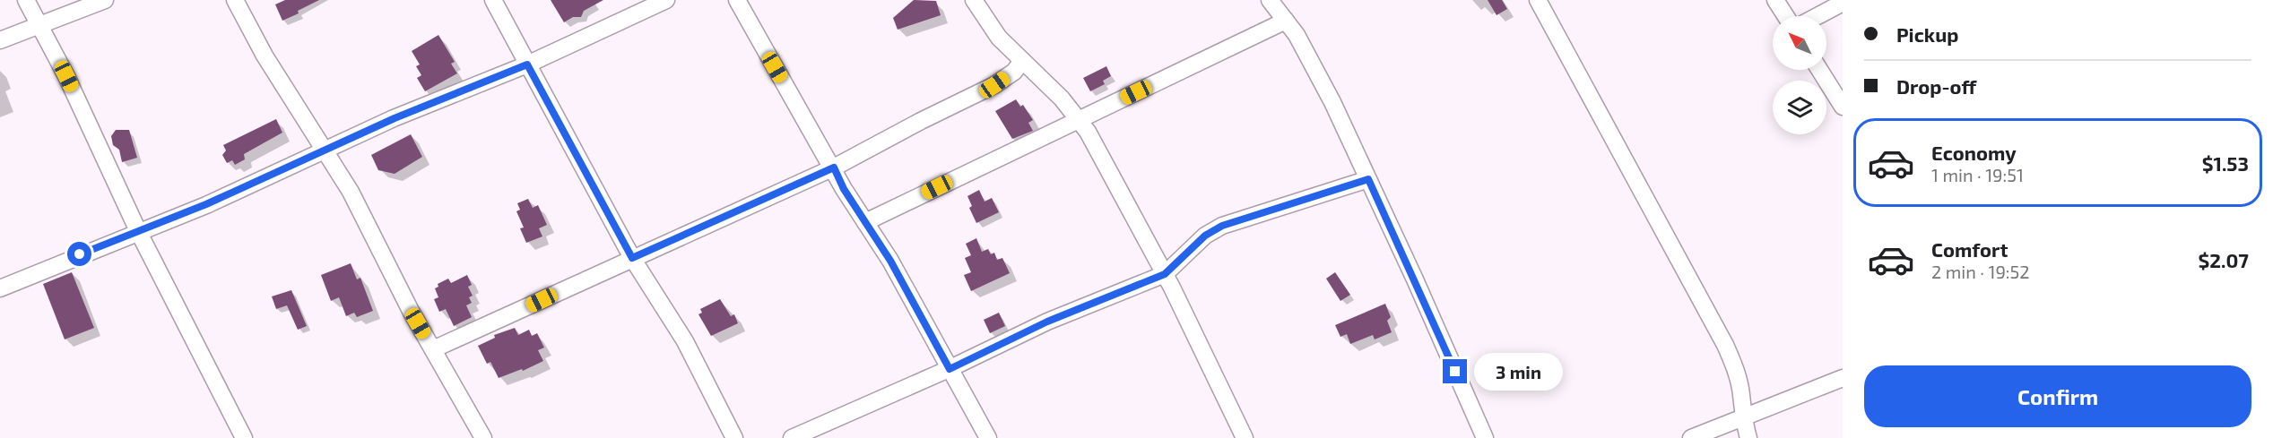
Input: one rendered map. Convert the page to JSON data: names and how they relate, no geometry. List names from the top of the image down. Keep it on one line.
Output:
{"north":"top left","page":{"banner":["Pickup","Drop-off"],"list":[{"name":"Economy","note":"1 min · 19:51","value":"$1.53"},{"name":"Comfort","note":"2 min · 19:52","value":"$2.07"}],"bubble":"3 min","buttons":"Confirm"}}
